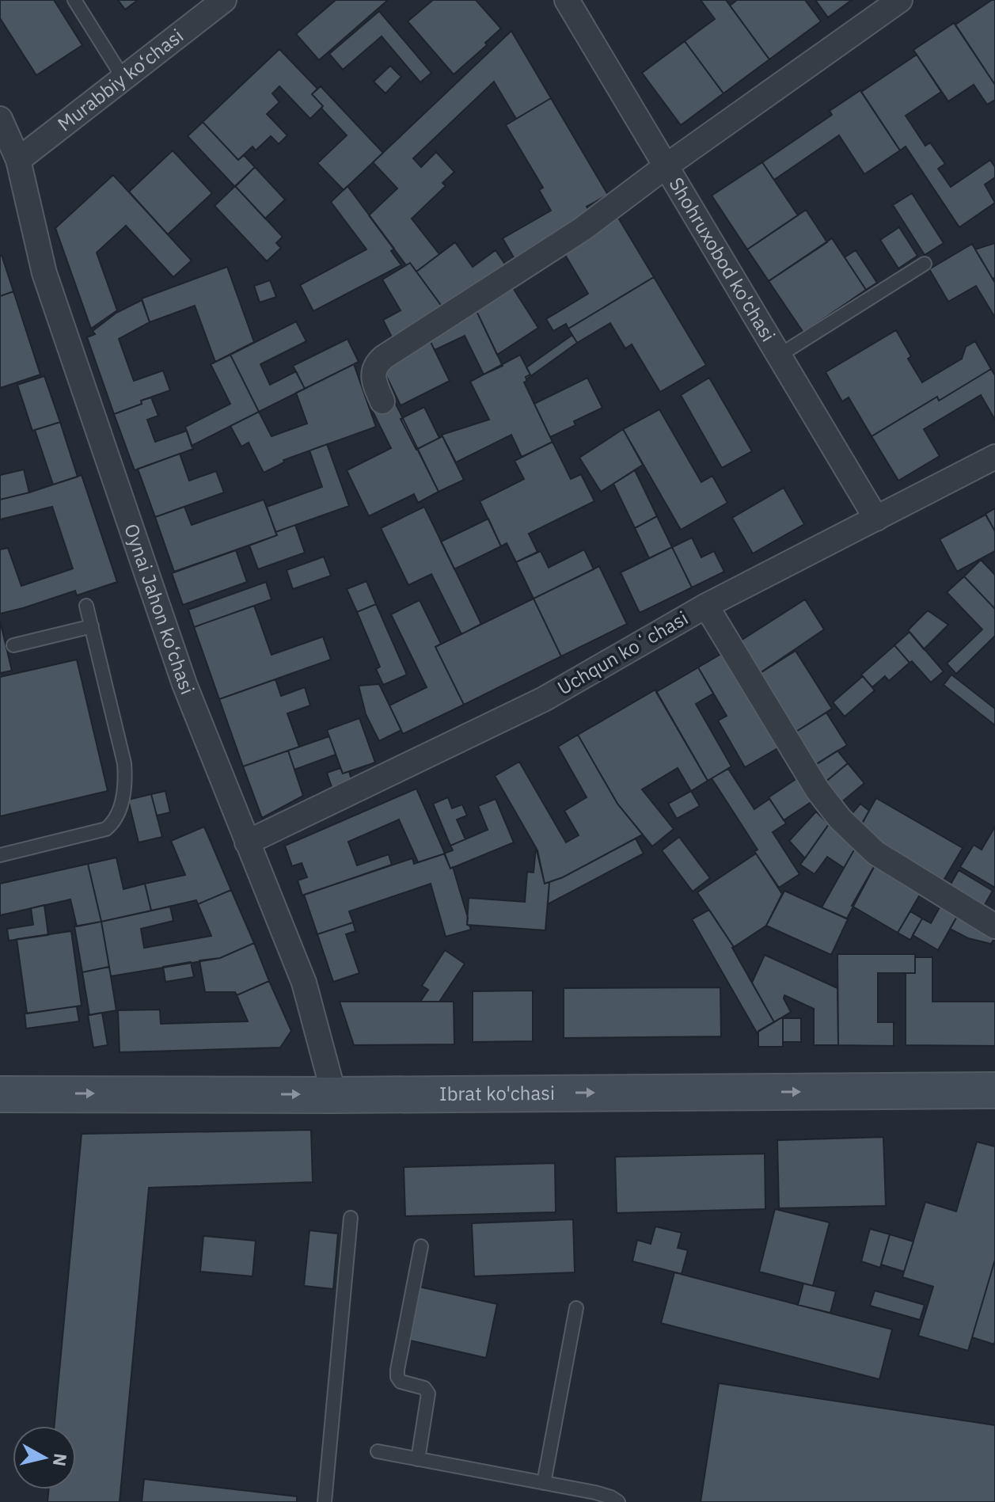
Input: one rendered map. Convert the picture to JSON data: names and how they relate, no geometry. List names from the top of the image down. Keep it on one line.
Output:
{"streets":{"main road":["Ibrat ko'chasi"],"street":["Murabbiy ko‘chasi","Shohruxobod ko'chasi","Oynai Jahon ko‘chasi","Uchqun koʻchasi"]},"crossings":[["Murabbiy ko‘chasi","Oynai Jahon ko‘chasi"],["Shohruxobod ko'chasi","Uchqun koʻchasi"],["Oynai Jahon ko‘chasi","Uchqun koʻchasi"],["Oynai Jahon ko‘chasi","Ibrat ko'chasi"]],"one_way":["Ibrat ko'chasi"],"north":"right"}
